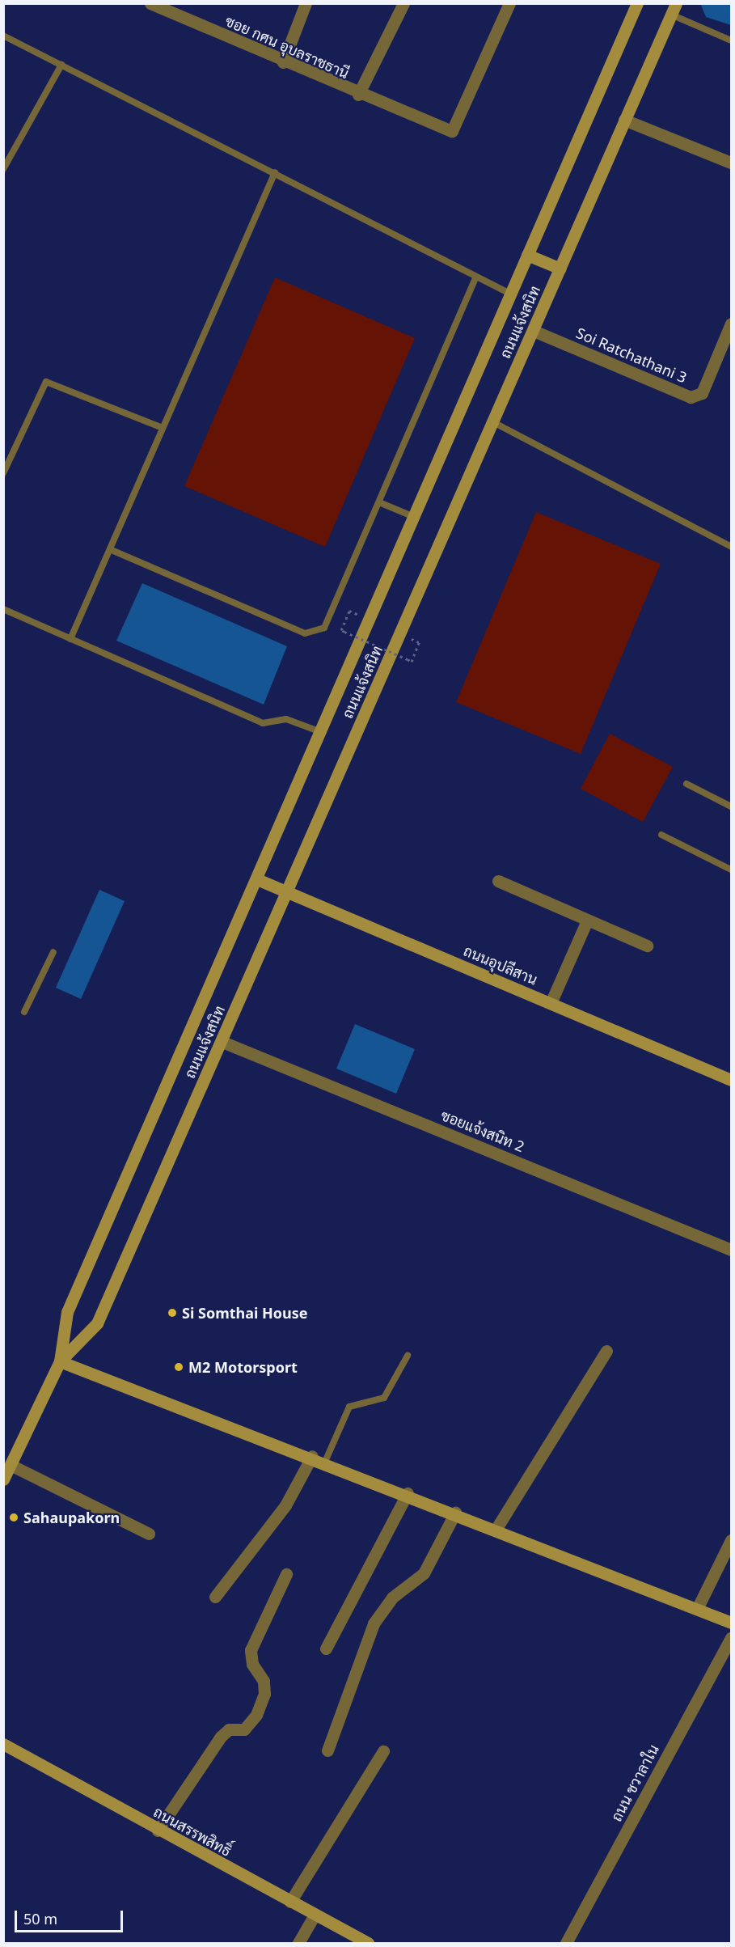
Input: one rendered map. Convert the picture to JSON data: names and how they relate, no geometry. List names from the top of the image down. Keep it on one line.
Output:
{"streets":{"main road":["ถนนแจ้งสนิท","ถนนอุปลีสาน","ถนนสรรพสิทธิ์"],"street":["ซอย กศน อุบลราชธานี","Soi Ratchathani 3","ซอยแจ้งสนิท 2","ถนน ชวาลาใน"]},"crossings":[["ถนนแจ้งสนิท","Soi Ratchathani 3"],["ถนนแจ้งสนิท","ถนนอุปลีสาน"],["ถนนแจ้งสนิท","ซอยแจ้งสนิท 2"]],"places":["Si Somthai House","M2 Motorsport","Sahaupakorn"],"scale_bar":"50 m"}
